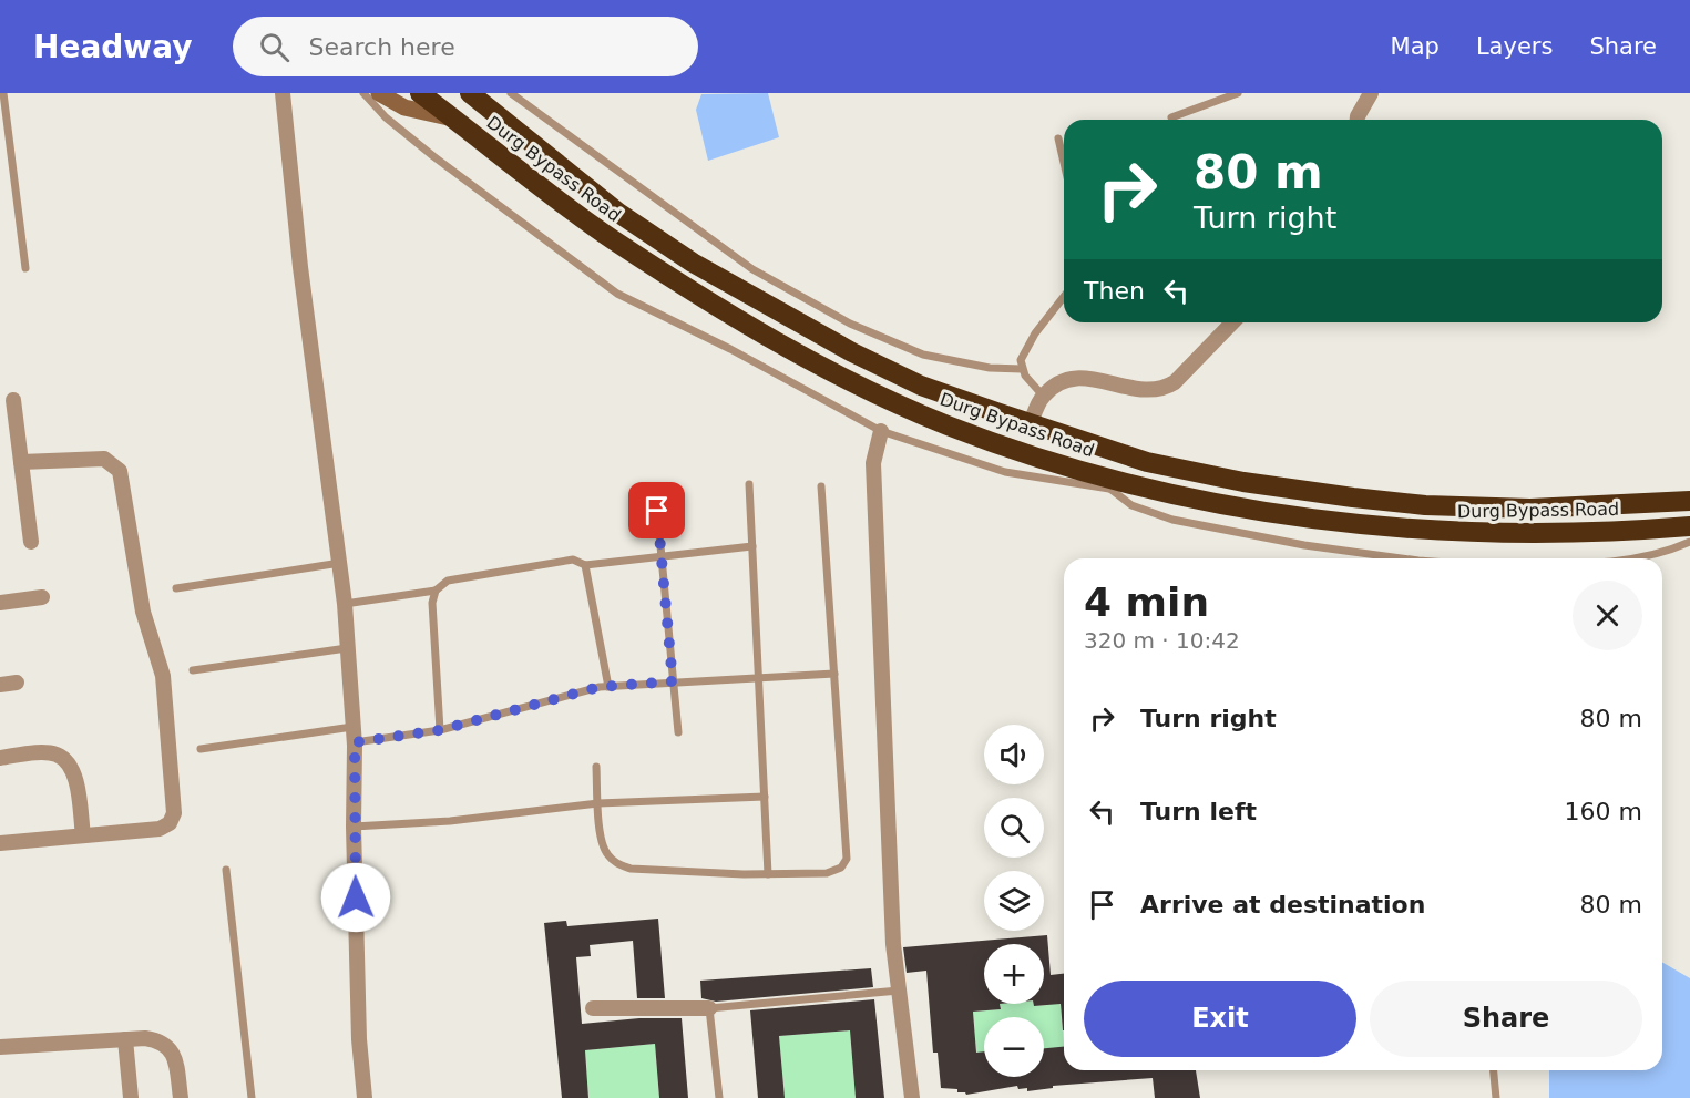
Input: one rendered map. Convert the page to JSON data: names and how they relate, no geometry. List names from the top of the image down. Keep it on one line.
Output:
{"streets":{"highway":["Durg Bypass Road"]},"page":{"header":"Headway","search":"Search here","nav":["Map","Layers","Share"],"turn":["80 m","Turn right"],"then":"Then","heading":["4 min","320 m · 10:42"],"list":[{"name":"Turn right","value":"80 m"},{"name":"Turn left","value":"160 m"},{"name":"Arrive at destination","value":"80 m"}],"map_buttons":["+","−"],"buttons":["Exit","Share"]}}
